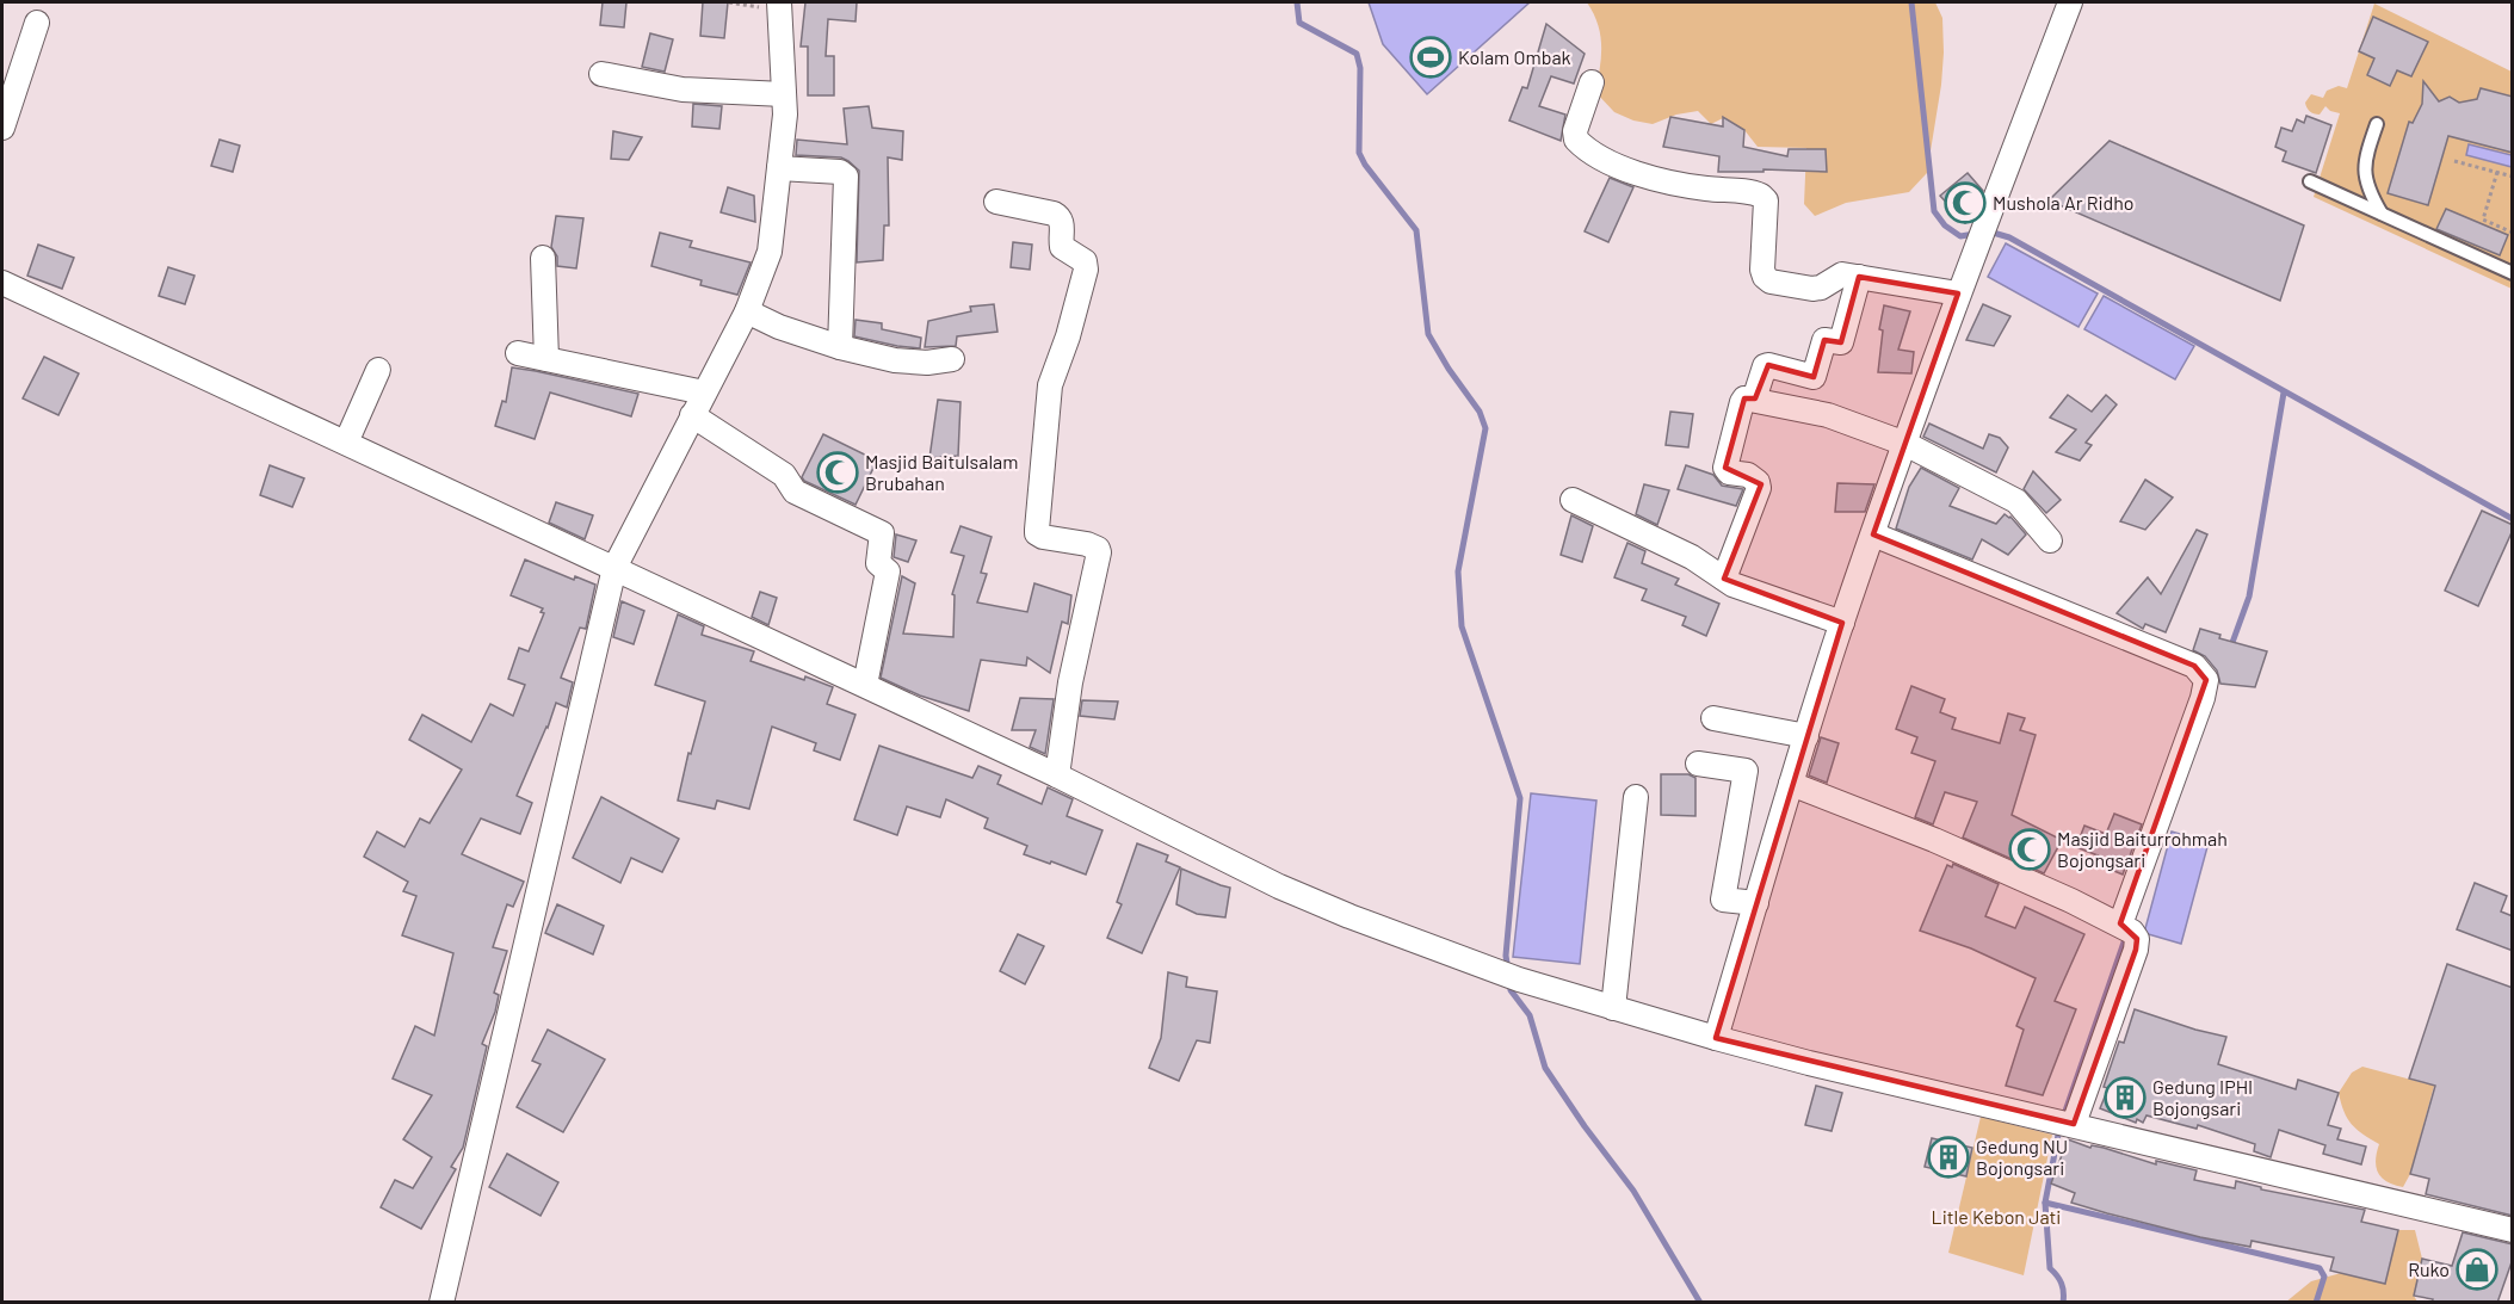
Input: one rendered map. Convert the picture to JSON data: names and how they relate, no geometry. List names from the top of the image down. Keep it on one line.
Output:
{"parks":["Litle Kebon Jati"],"places":{"sports":["Kolam Ombak"],"mosque":["Mushola Ar Ridho","Masjid Baitulsalam Brubahan","Masjid Baiturrohmah Bojongsari"],"building":["Gedung IPHI Bojongsari","Gedung NU Bojongsari"],"shop":["Ruko"]}}
